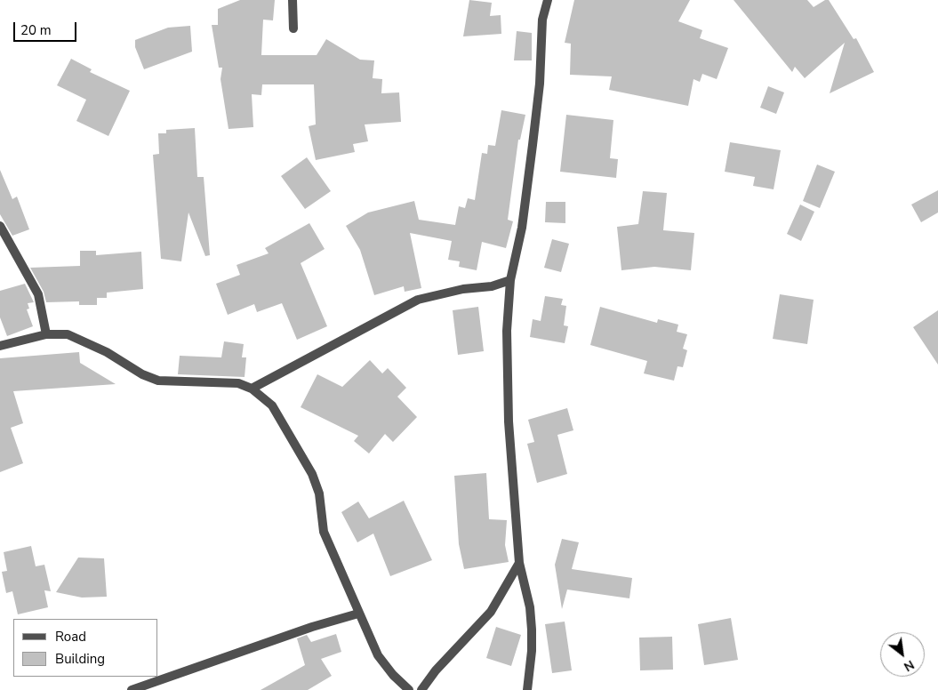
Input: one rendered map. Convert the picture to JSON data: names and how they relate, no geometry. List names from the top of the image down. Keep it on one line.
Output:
{"legend":["Road","Building"],"scale_bar":"20 m","north":"bottom right"}
